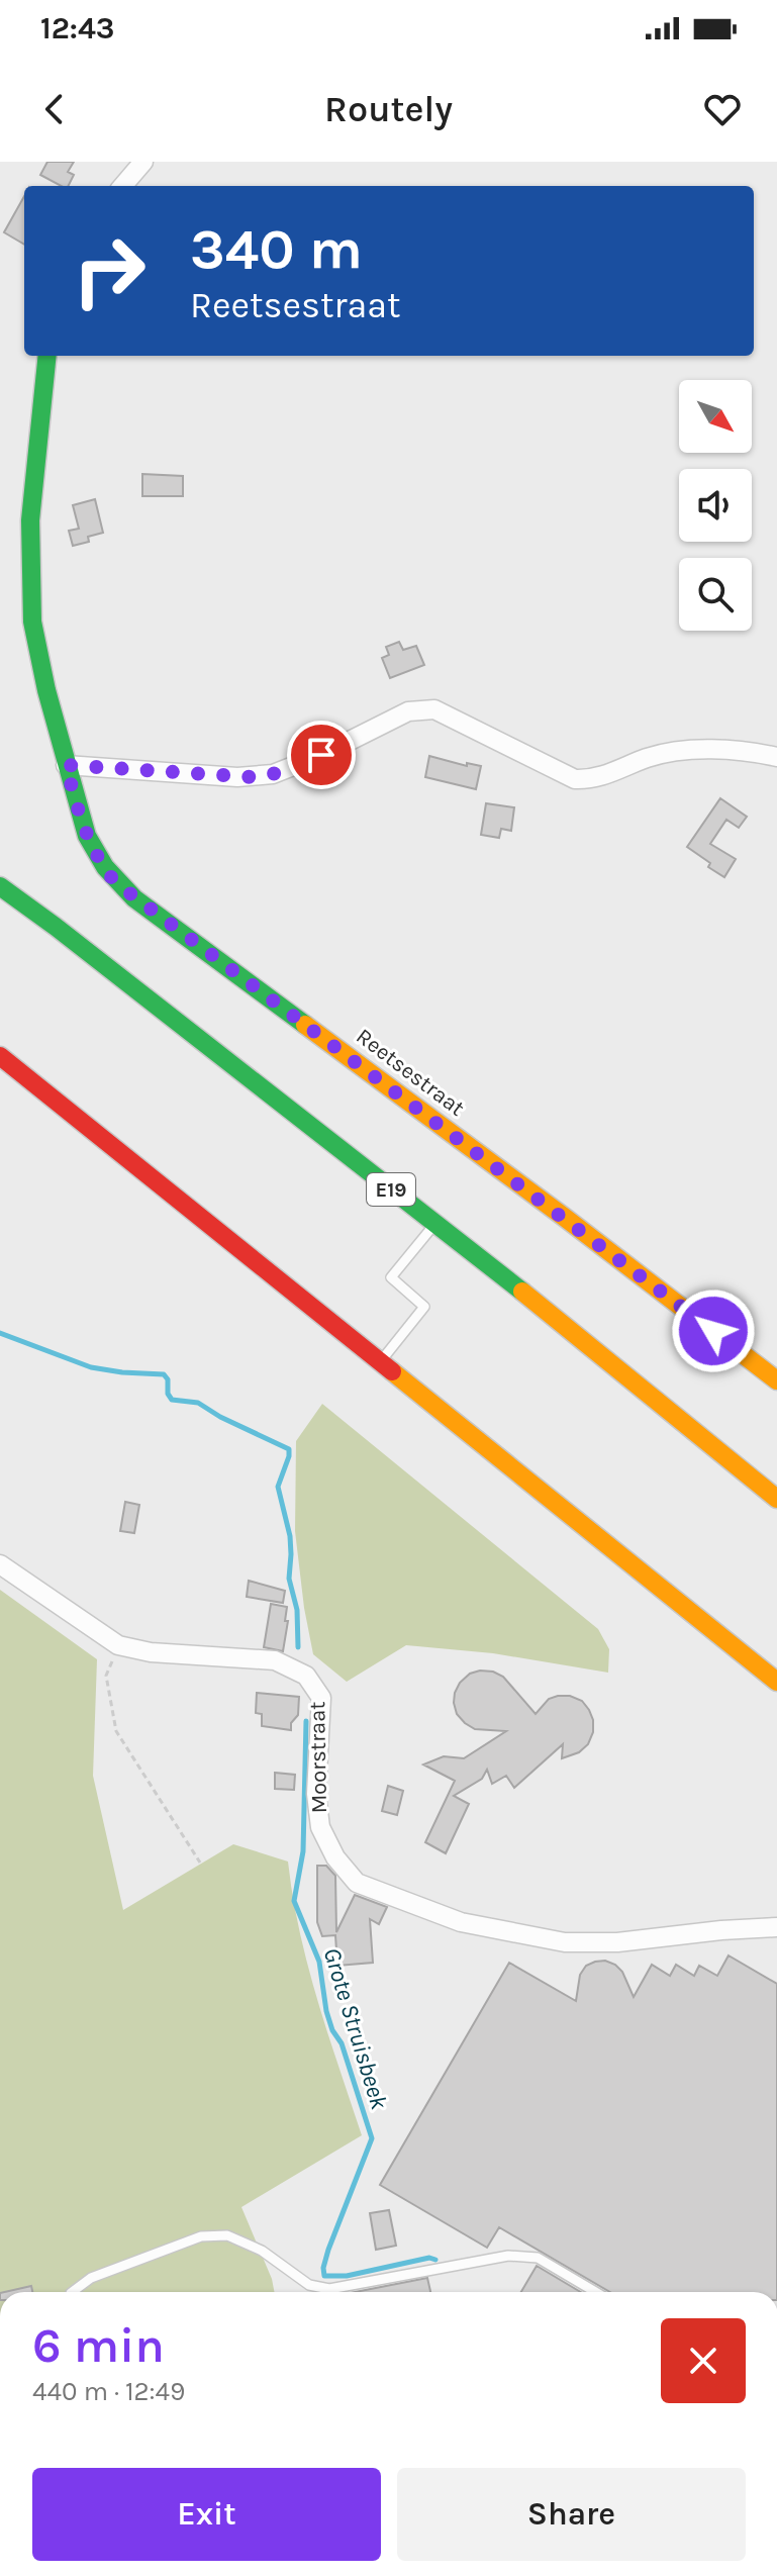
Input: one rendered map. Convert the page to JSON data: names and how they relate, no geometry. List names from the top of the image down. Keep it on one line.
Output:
{"streets":{"main road":["Reetsestraat","E19"],"street":["Moorstraat"]},"water":["Grote Struisbeek"],"north":"bottom right","page":{"status":"12:43","header":"Routely","turn":["340 m","Reetsestraat"],"heading":["6 min","440 m · 12:49"],"buttons":["Exit","Share"]}}
